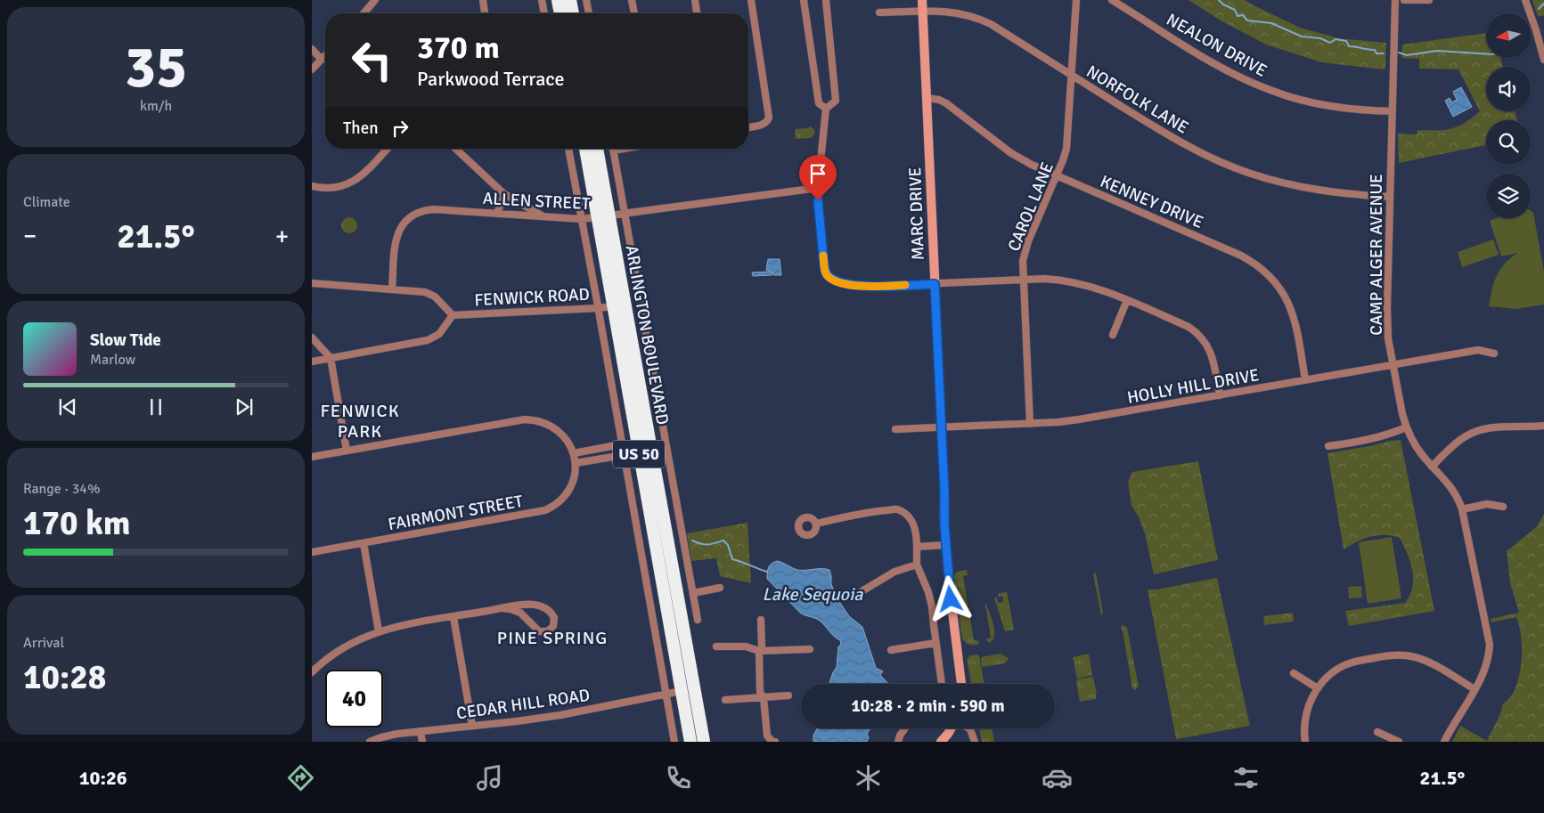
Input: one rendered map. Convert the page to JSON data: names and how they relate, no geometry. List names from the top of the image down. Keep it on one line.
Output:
{"streets":{"highway":["ARLINGTON BOULEVARD","US 50"],"street":["NEALON DRIVE","NORFOLK LANE","ALLEN STREET","KENNEY DRIVE","CAROL LANE","MARC DRIVE","CAMP ALGER AVENUE","FENWICK ROAD","HOLLY HILL DRIVE","FAIRMONT STREET","CEDAR HILL ROAD"]},"crossings":[["NEALON DRIVE","CAMP ALGER AVENUE"],["NORFOLK LANE","CAROL LANE"],["NORFOLK LANE","MARC DRIVE"],["NORFOLK LANE","CAMP ALGER AVENUE"],["ALLEN STREET","ARLINGTON BOULEVARD"],["KENNEY DRIVE","CAROL LANE"],["KENNEY DRIVE","MARC DRIVE"],["KENNEY DRIVE","HOLLY HILL DRIVE"],["CAROL LANE","HOLLY HILL DRIVE"],["MARC DRIVE","HOLLY HILL DRIVE"],["CAMP ALGER AVENUE","HOLLY HILL DRIVE"],["FENWICK ROAD","ARLINGTON BOULEVARD"],["ARLINGTON BOULEVARD","CEDAR HILL ROAD"]],"districts":["FENWICK PARK","PINE SPRING"],"water":["Lake Sequoia"],"north":"left","page":{"tile":[["35","km/h"],"Climate",["Range · 34%","170 km"],["Arrival","10:28"]],"turn":["370 m","Parkwood Terrace"],"then":"Then","heat":["−","21.5°","+"],"song":["Slow Tide","Marlow"],"limit":"40","trip":"10:28 · 2 min · 590 m","tabs":["10:26","21.5°"]}}
